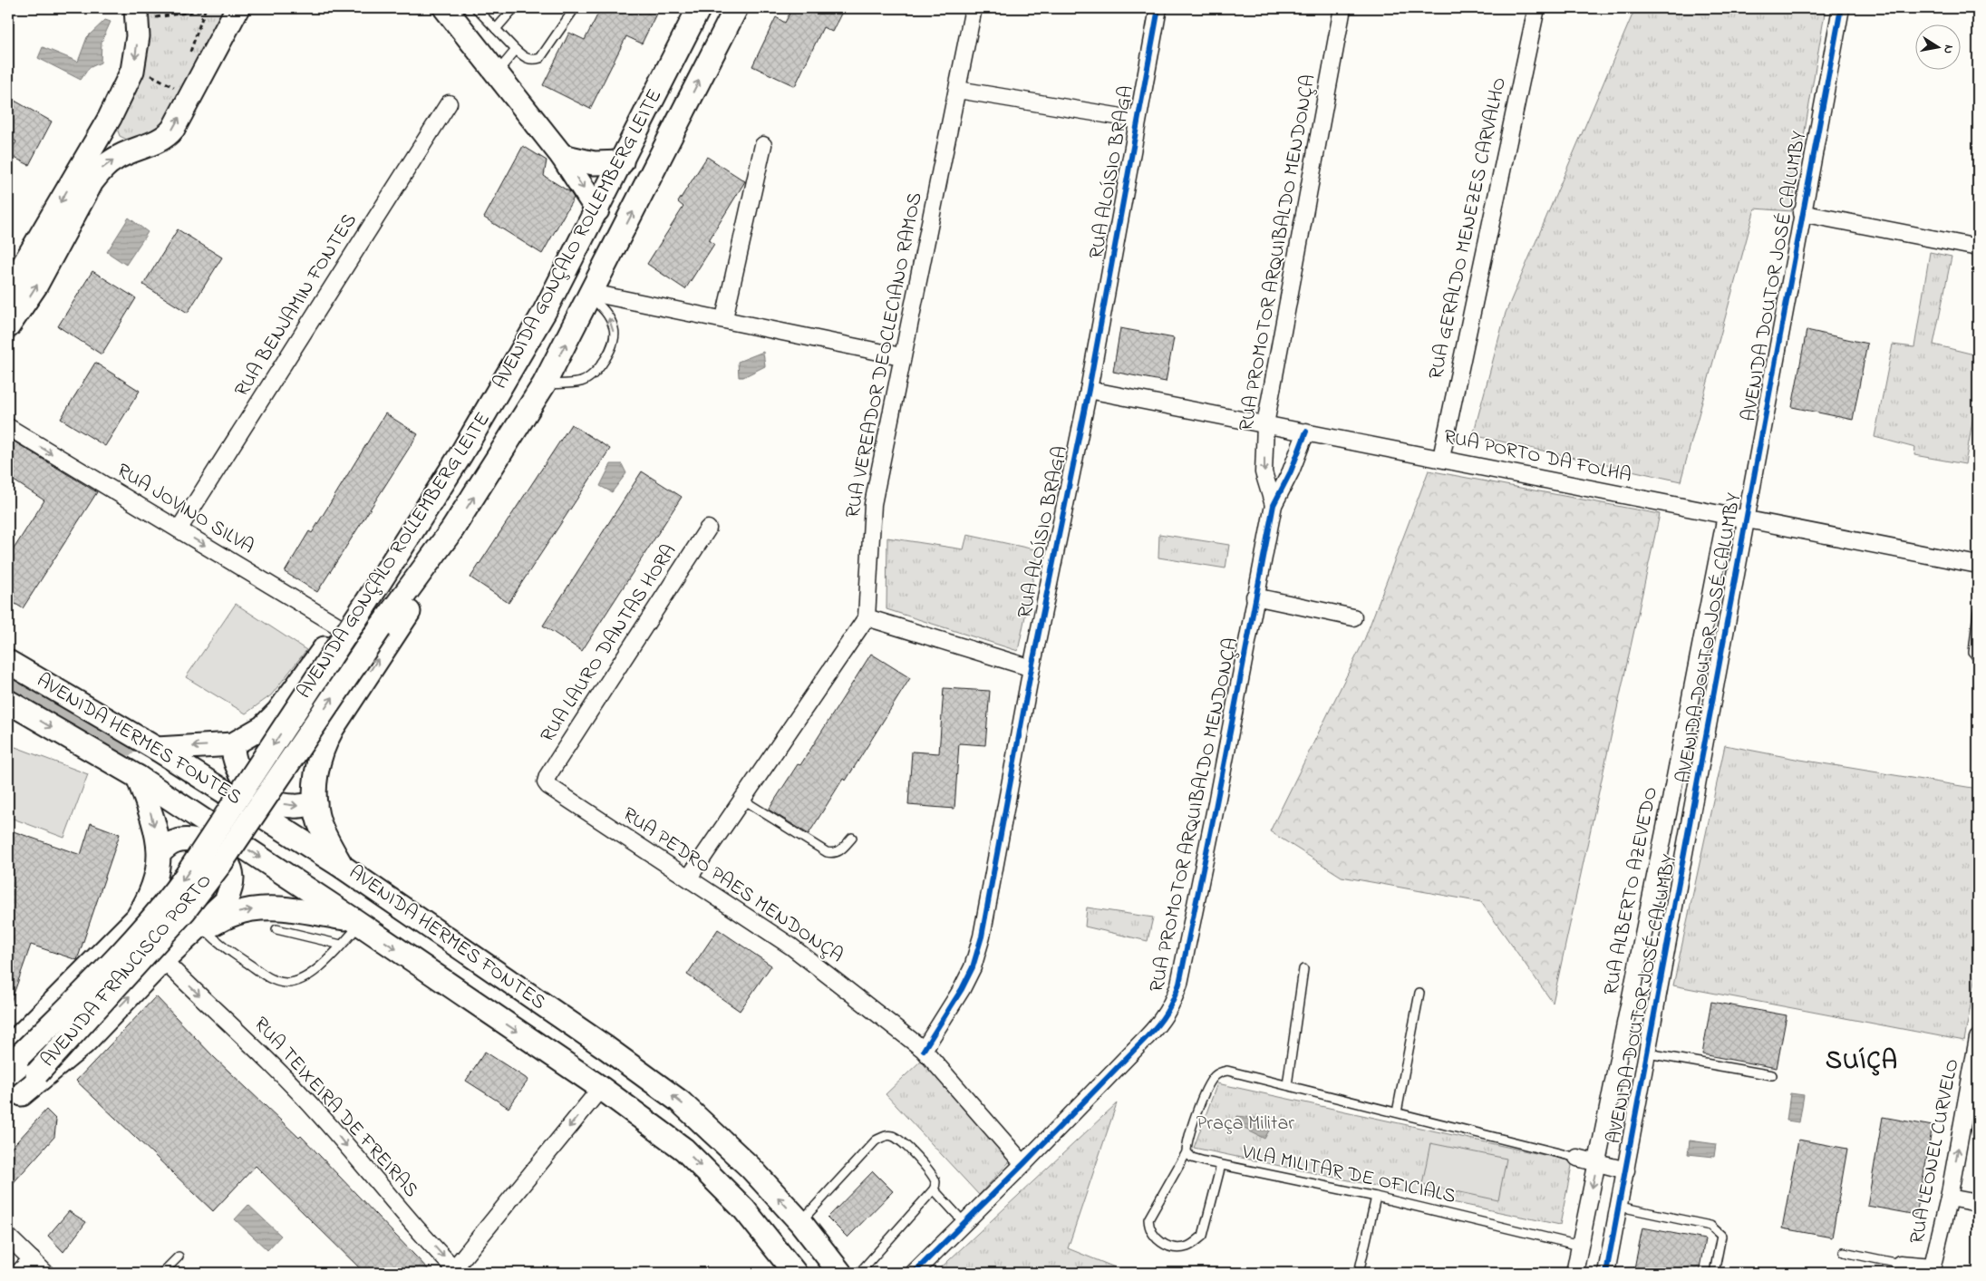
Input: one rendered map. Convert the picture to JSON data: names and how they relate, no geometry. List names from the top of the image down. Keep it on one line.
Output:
{"streets":{"main road":["AVENIDA GONÇALO ROLLEMBERG LEITE","AVENIDA HERMES FONTES","AVENIDA FRANCISCO PORTO"],"street":["RUA ALOÍSIO BRAGA","RUA GERALDO MENEZES CARVALHO","RUA PROMOTOR ARQUIBALDO MENDONÇA","AVENIDA DOUTOR JOSÉ CALUMBY","RUA BENJAMIN FONTES","RUA VEREADOR DEOCLECIANO RAMOS","RUA PORTO DA FOLHA","RUA JOVINO SILVA","RUA LAURO DANTAS HORA","RUA PEDRO PAES MENDONÇA","RUA ALBERTO AZEVEDO","RUA TEIXEIRA DE FREIRAS","RUA LEONEL CURVELO"],"lane":["VILA MILITAR DE OFICIALS"]},"crossings":[["RUA ALOÍSIO BRAGA","RUA PORTO DA FOLHA"],["RUA ALOÍSIO BRAGA","RUA PEDRO PAES MENDONÇA"],["RUA GERALDO MENEZES CARVALHO","RUA PORTO DA FOLHA"],["AVENIDA GONÇALO ROLLEMBERG LEITE","AVENIDA FRANCISCO PORTO"],["RUA PROMOTOR ARQUIBALDO MENDONÇA","RUA PORTO DA FOLHA"],["RUA PROMOTOR ARQUIBALDO MENDONÇA","RUA PEDRO PAES MENDONÇA"],["AVENIDA DOUTOR JOSÉ CALUMBY","RUA PORTO DA FOLHA"],["RUA BENJAMIN FONTES","RUA JOVINO SILVA"],["RUA PORTO DA FOLHA","RUA ALBERTO AZEVEDO"],["RUA LAURO DANTAS HORA","RUA PEDRO PAES MENDONÇA"],["RUA ALBERTO AZEVEDO","VILA MILITAR DE OFICIALS"]],"one_way":["RUA JOVINO SILVA","RUA TEIXEIRA DE FREIRAS","RUA LEONEL CURVELO"],"districts":["SUÍÇA"],"parks":["Praça Militar"],"north":"right"}
